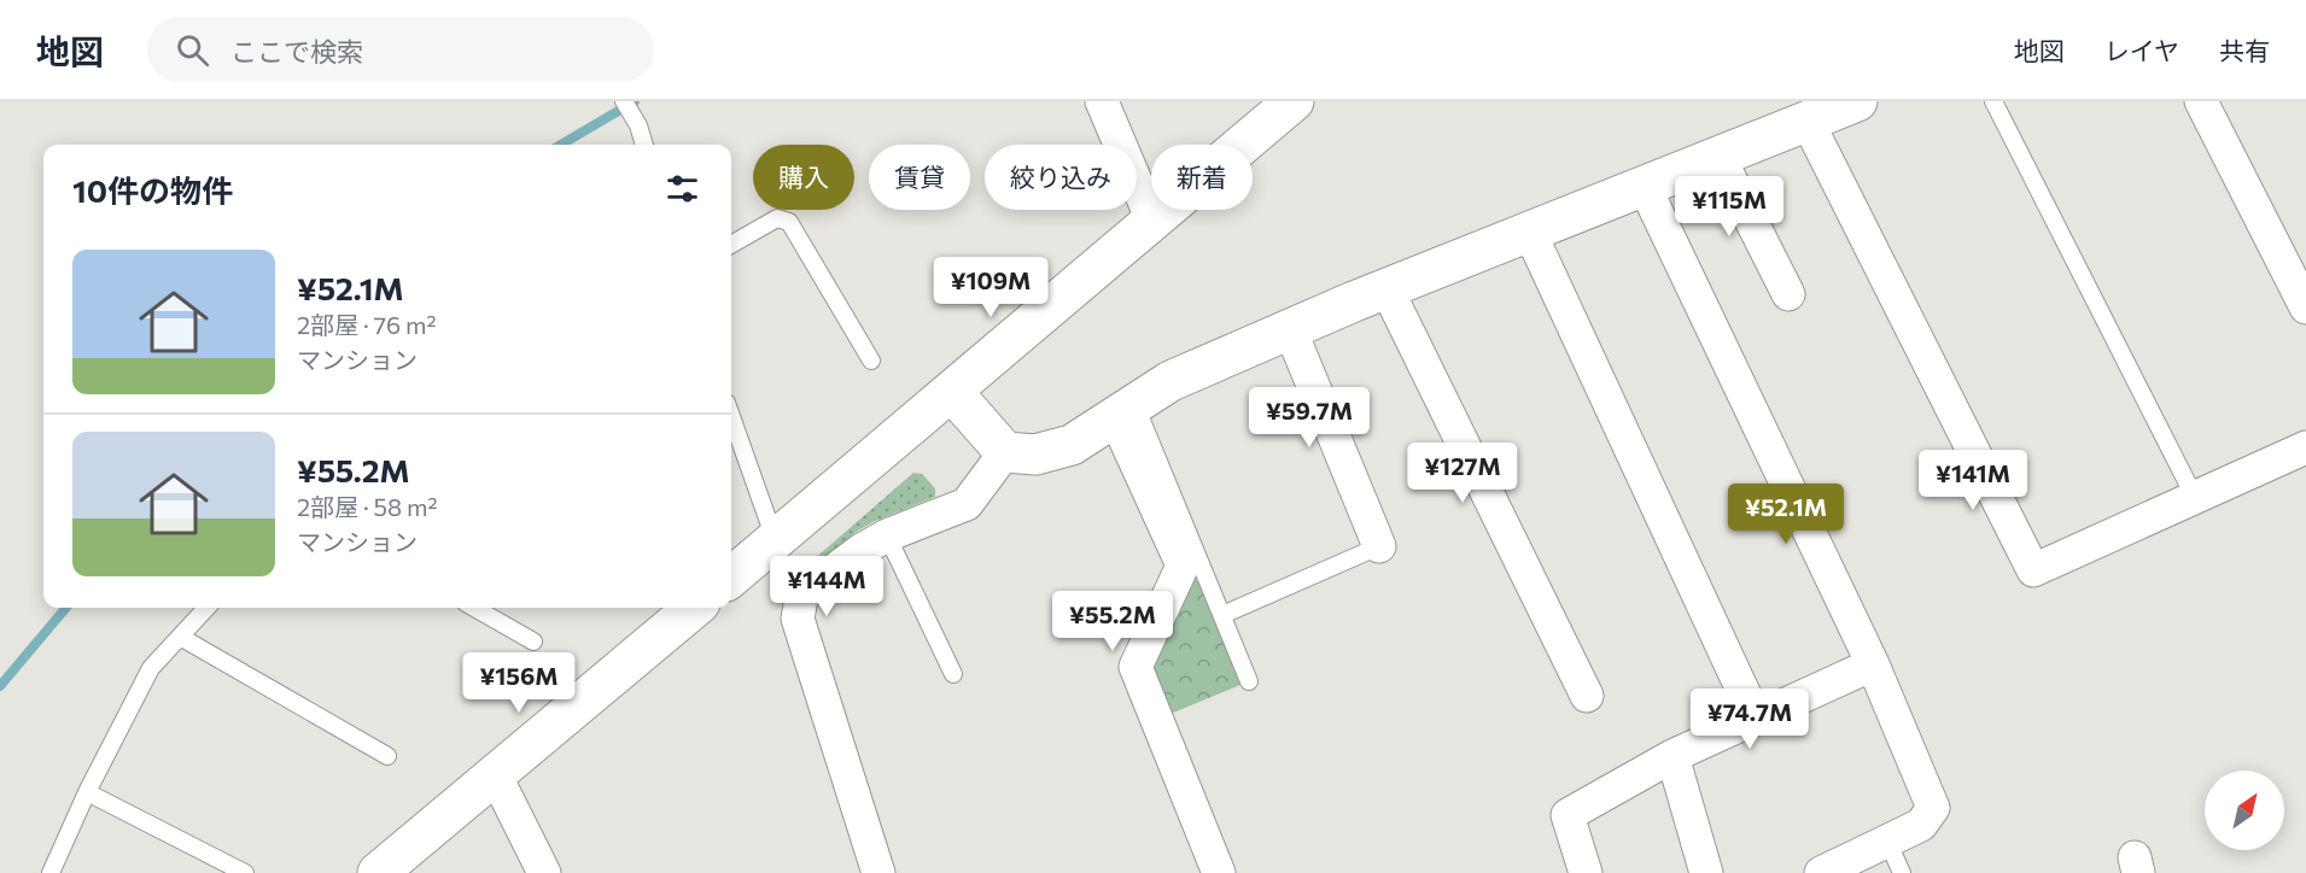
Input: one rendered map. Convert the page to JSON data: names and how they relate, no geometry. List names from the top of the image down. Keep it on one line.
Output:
{"north":"top right","page":{"header":"地図","search":"ここで検索","nav":["地図","レイヤ","共有"],"chip":["購入","賃貸","絞り込み","新着"],"heading":"10件の物件","price":["¥115M","¥109M","¥59.7M","¥127M","¥141M","¥52.1M","¥144M","¥55.2M","¥156M","¥74.7M"],"list":[{"name":"¥52.1M","note":"2部屋 · 76 m² · マンション"},{"name":"¥55.2M","note":"2部屋 · 58 m² · マンション"}]}}
